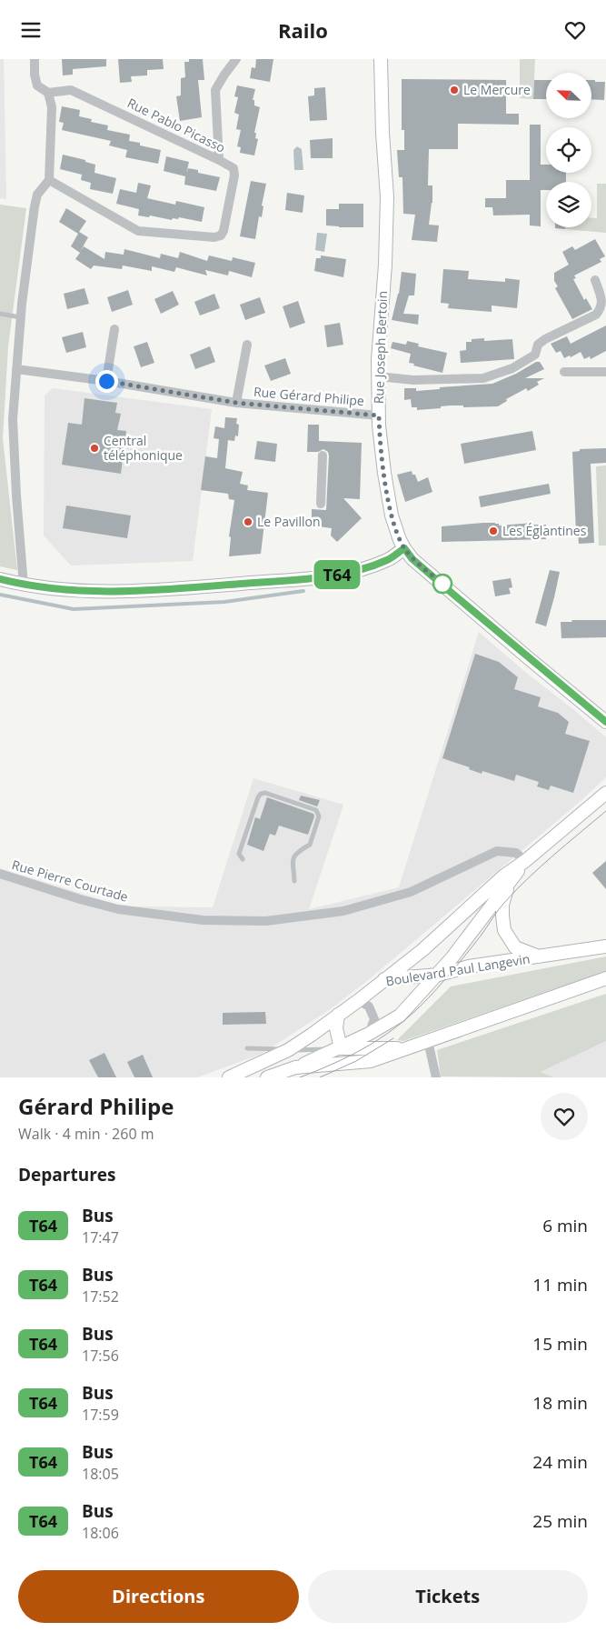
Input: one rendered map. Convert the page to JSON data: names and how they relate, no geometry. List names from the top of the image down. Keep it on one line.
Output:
{"streets":{"street":["Rue Pablo Picasso","Rue Joseph Bertoin","Rue Gérard Philipe","Rue Pierre Courtade","Boulevard Paul Langevin"]},"crossings":[["Rue Joseph Bertoin","Rue Gérard Philipe"]],"places":["Le Mercure","Central téléphonique","Le Pavillon","Les Églantines"],"lines":["bus line T64"],"north":"top left","page":{"header":"Railo","on_map":"T64","heading":[["Gérard Philipe","Walk · 4 min · 260 m"],"Departures"],"list":[{"mark":"T64","name":"Bus","note":"17:47","value":"6 min"},{"mark":"T64","name":"Bus","note":"17:52","value":"11 min"},{"mark":"T64","name":"Bus","note":"17:56","value":"15 min"},{"mark":"T64","name":"Bus","note":"17:59","value":"18 min"},{"mark":"T64","name":"Bus","note":"18:05","value":"24 min"},{"mark":"T64","name":"Bus","note":"18:06","value":"25 min"}],"buttons":["Directions","Tickets"]}}
